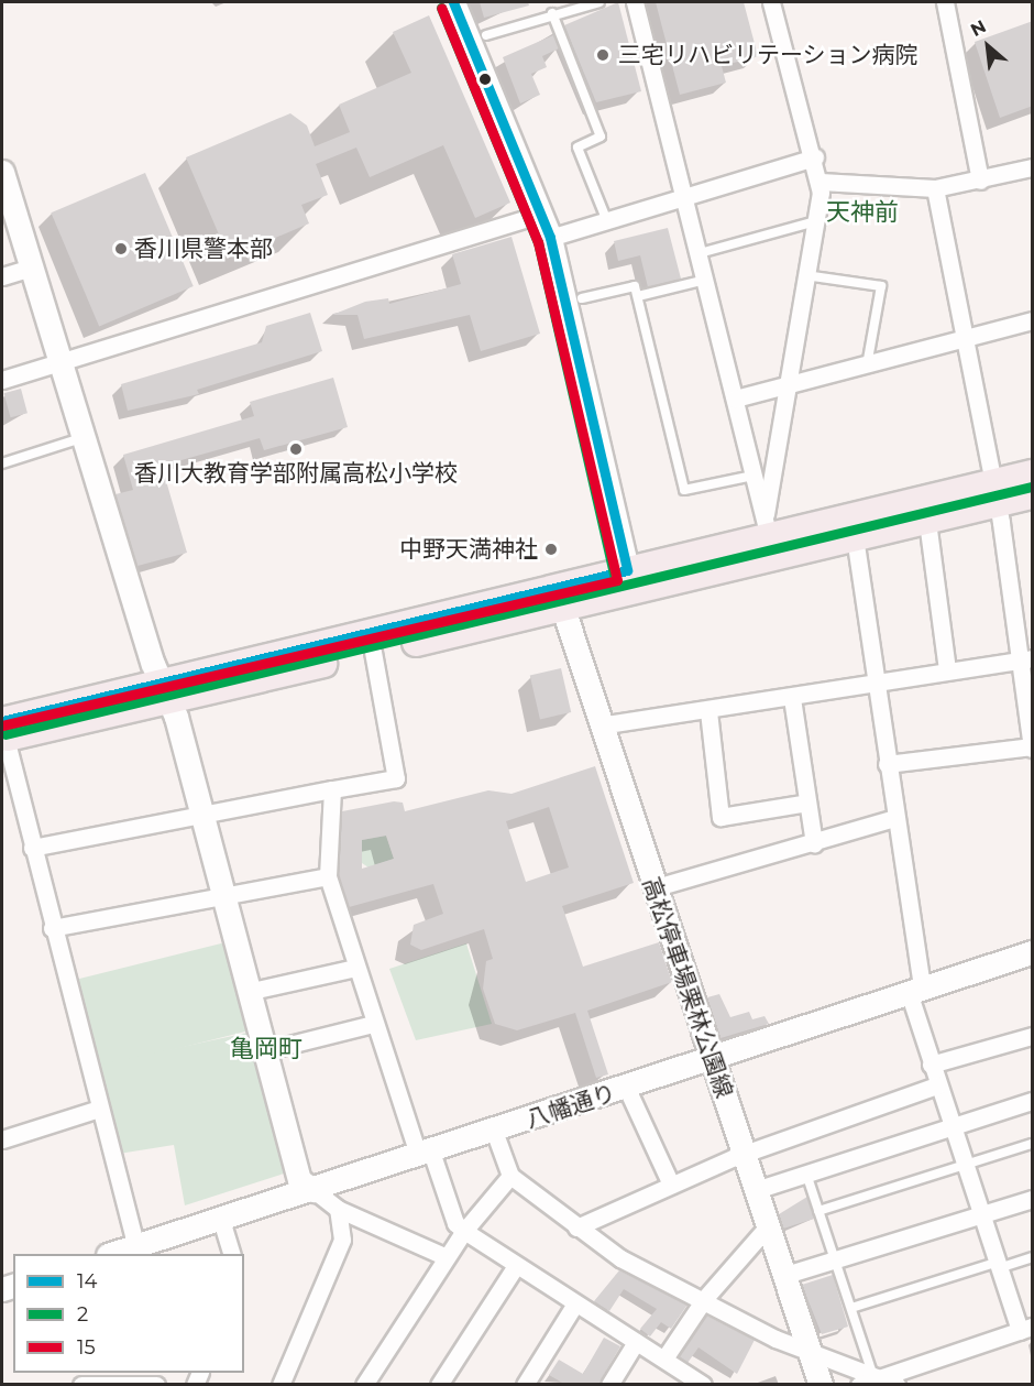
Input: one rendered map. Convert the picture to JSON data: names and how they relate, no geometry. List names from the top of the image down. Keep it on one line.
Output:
{"streets":{"street":["高松停車場栗林公園線","八幡通り"]},"crossings":[["高松停車場栗林公園線","八幡通り"]],"districts":["天神前","亀岡町"],"places":["三宅リハビリテーション病院","香川県警本部","香川大教育学部附属高松小学校","中野天満神社"],"lines":["transit line 14","transit line 2","transit line 15"],"legend":["14","2","15"],"north":"top left"}
